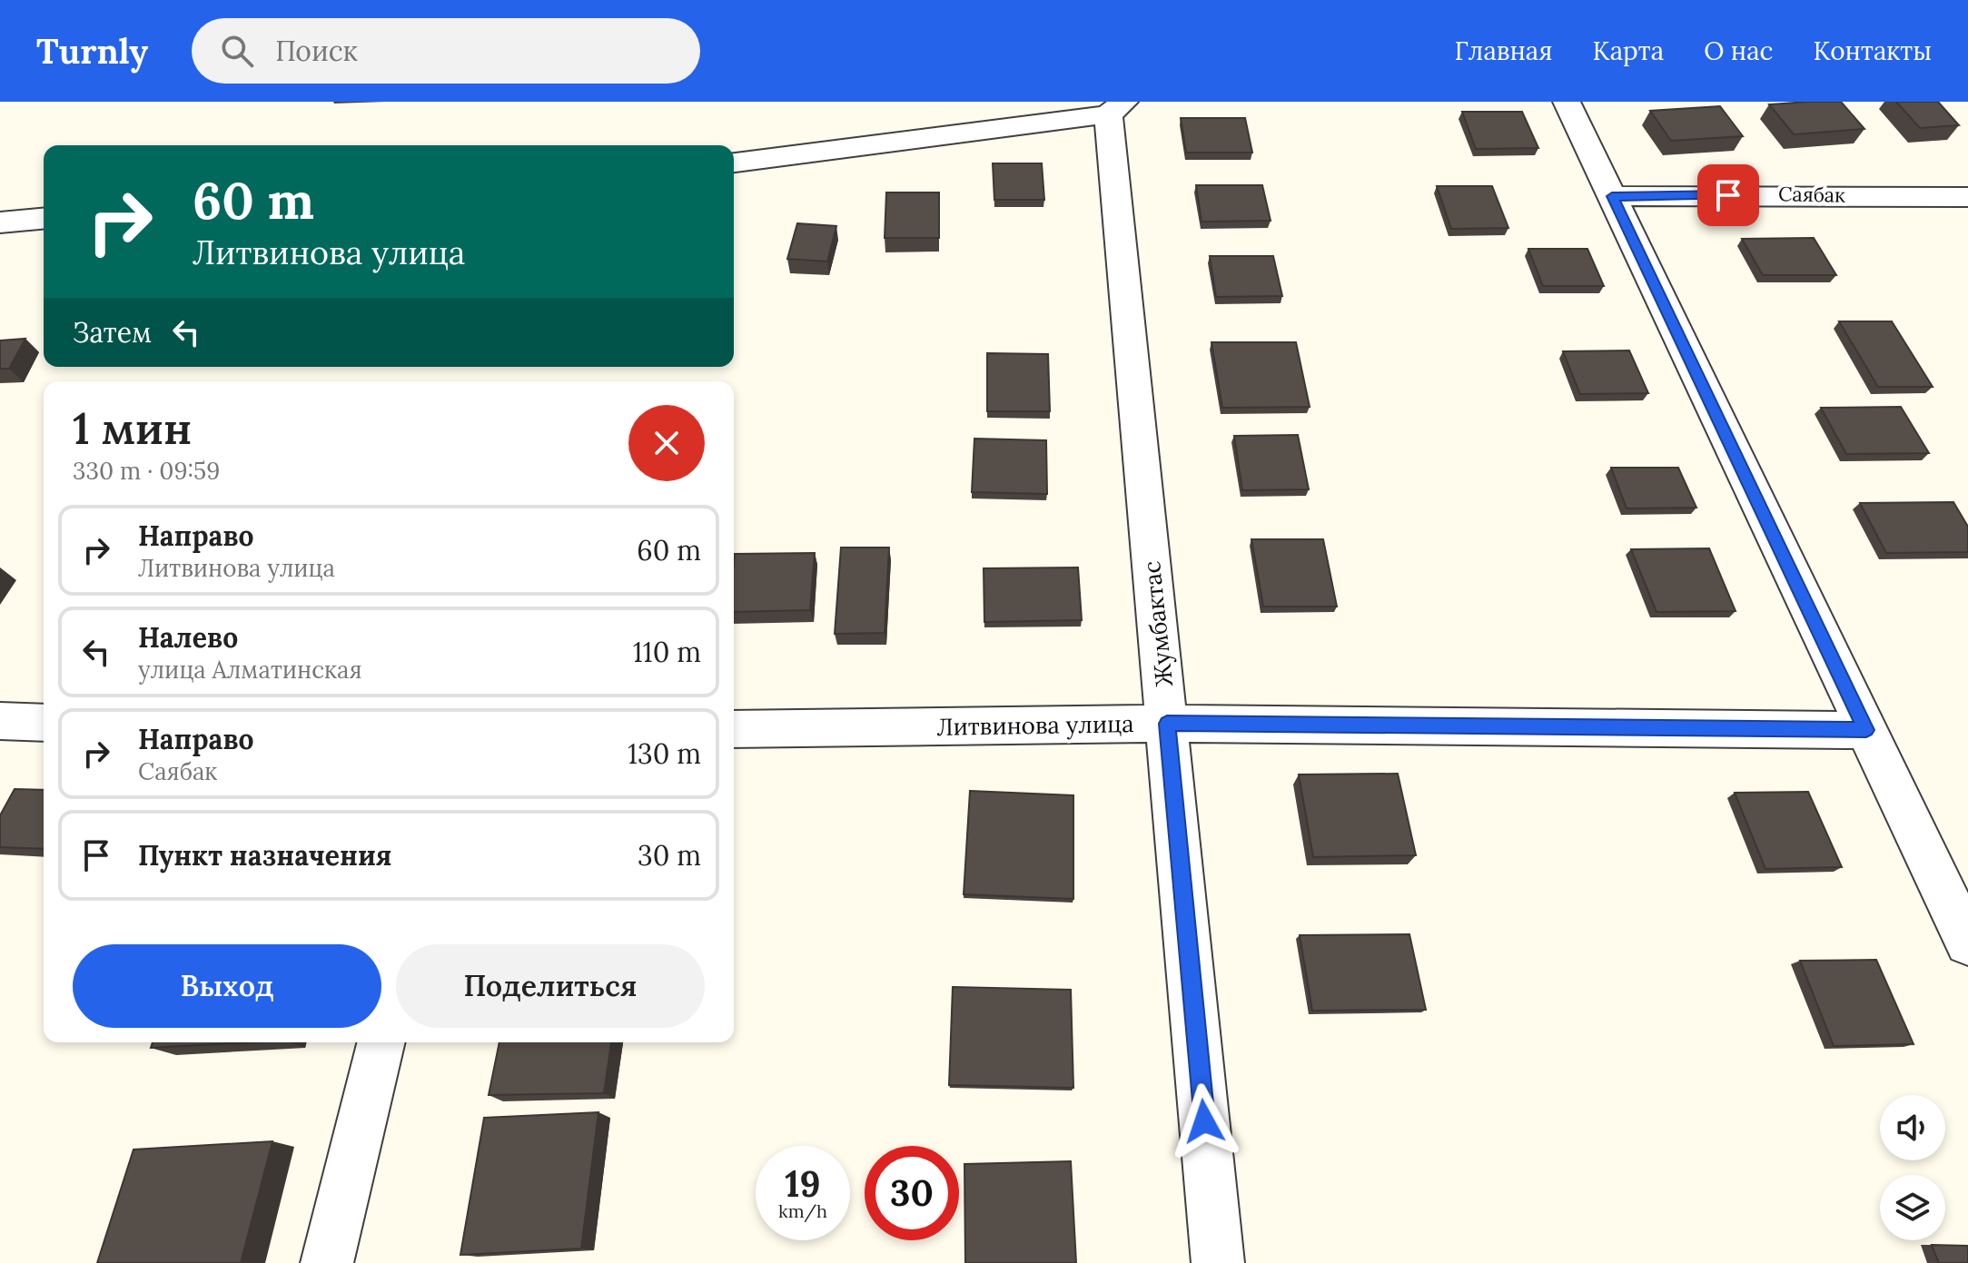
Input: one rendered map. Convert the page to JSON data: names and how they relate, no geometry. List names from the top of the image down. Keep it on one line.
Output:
{"streets":{"street":["Саябак","Жумбактас","Литвинова улица"]},"crossings":[["Жумбактас","Литвинова улица"]],"page":{"header":"Turnly","search":"Поиск","nav":["Главная","Карта","О нас","Контакты"],"turn":["60 m","Литвинова улица"],"then":"Затем","heading":["1 мин","330 m · 09:59"],"list":[{"name":"Направо","note":"Литвинова улица","value":"60 m"},{"name":"Налево","note":"улица Алматинская","value":"110 m"},{"name":"Направо","note":"Саябак","value":"130 m"},{"name":"Пункт назначения","value":"30 m"}],"buttons":["Выход","Поделиться"],"speed":"19 km/h","limit":"30"}}
